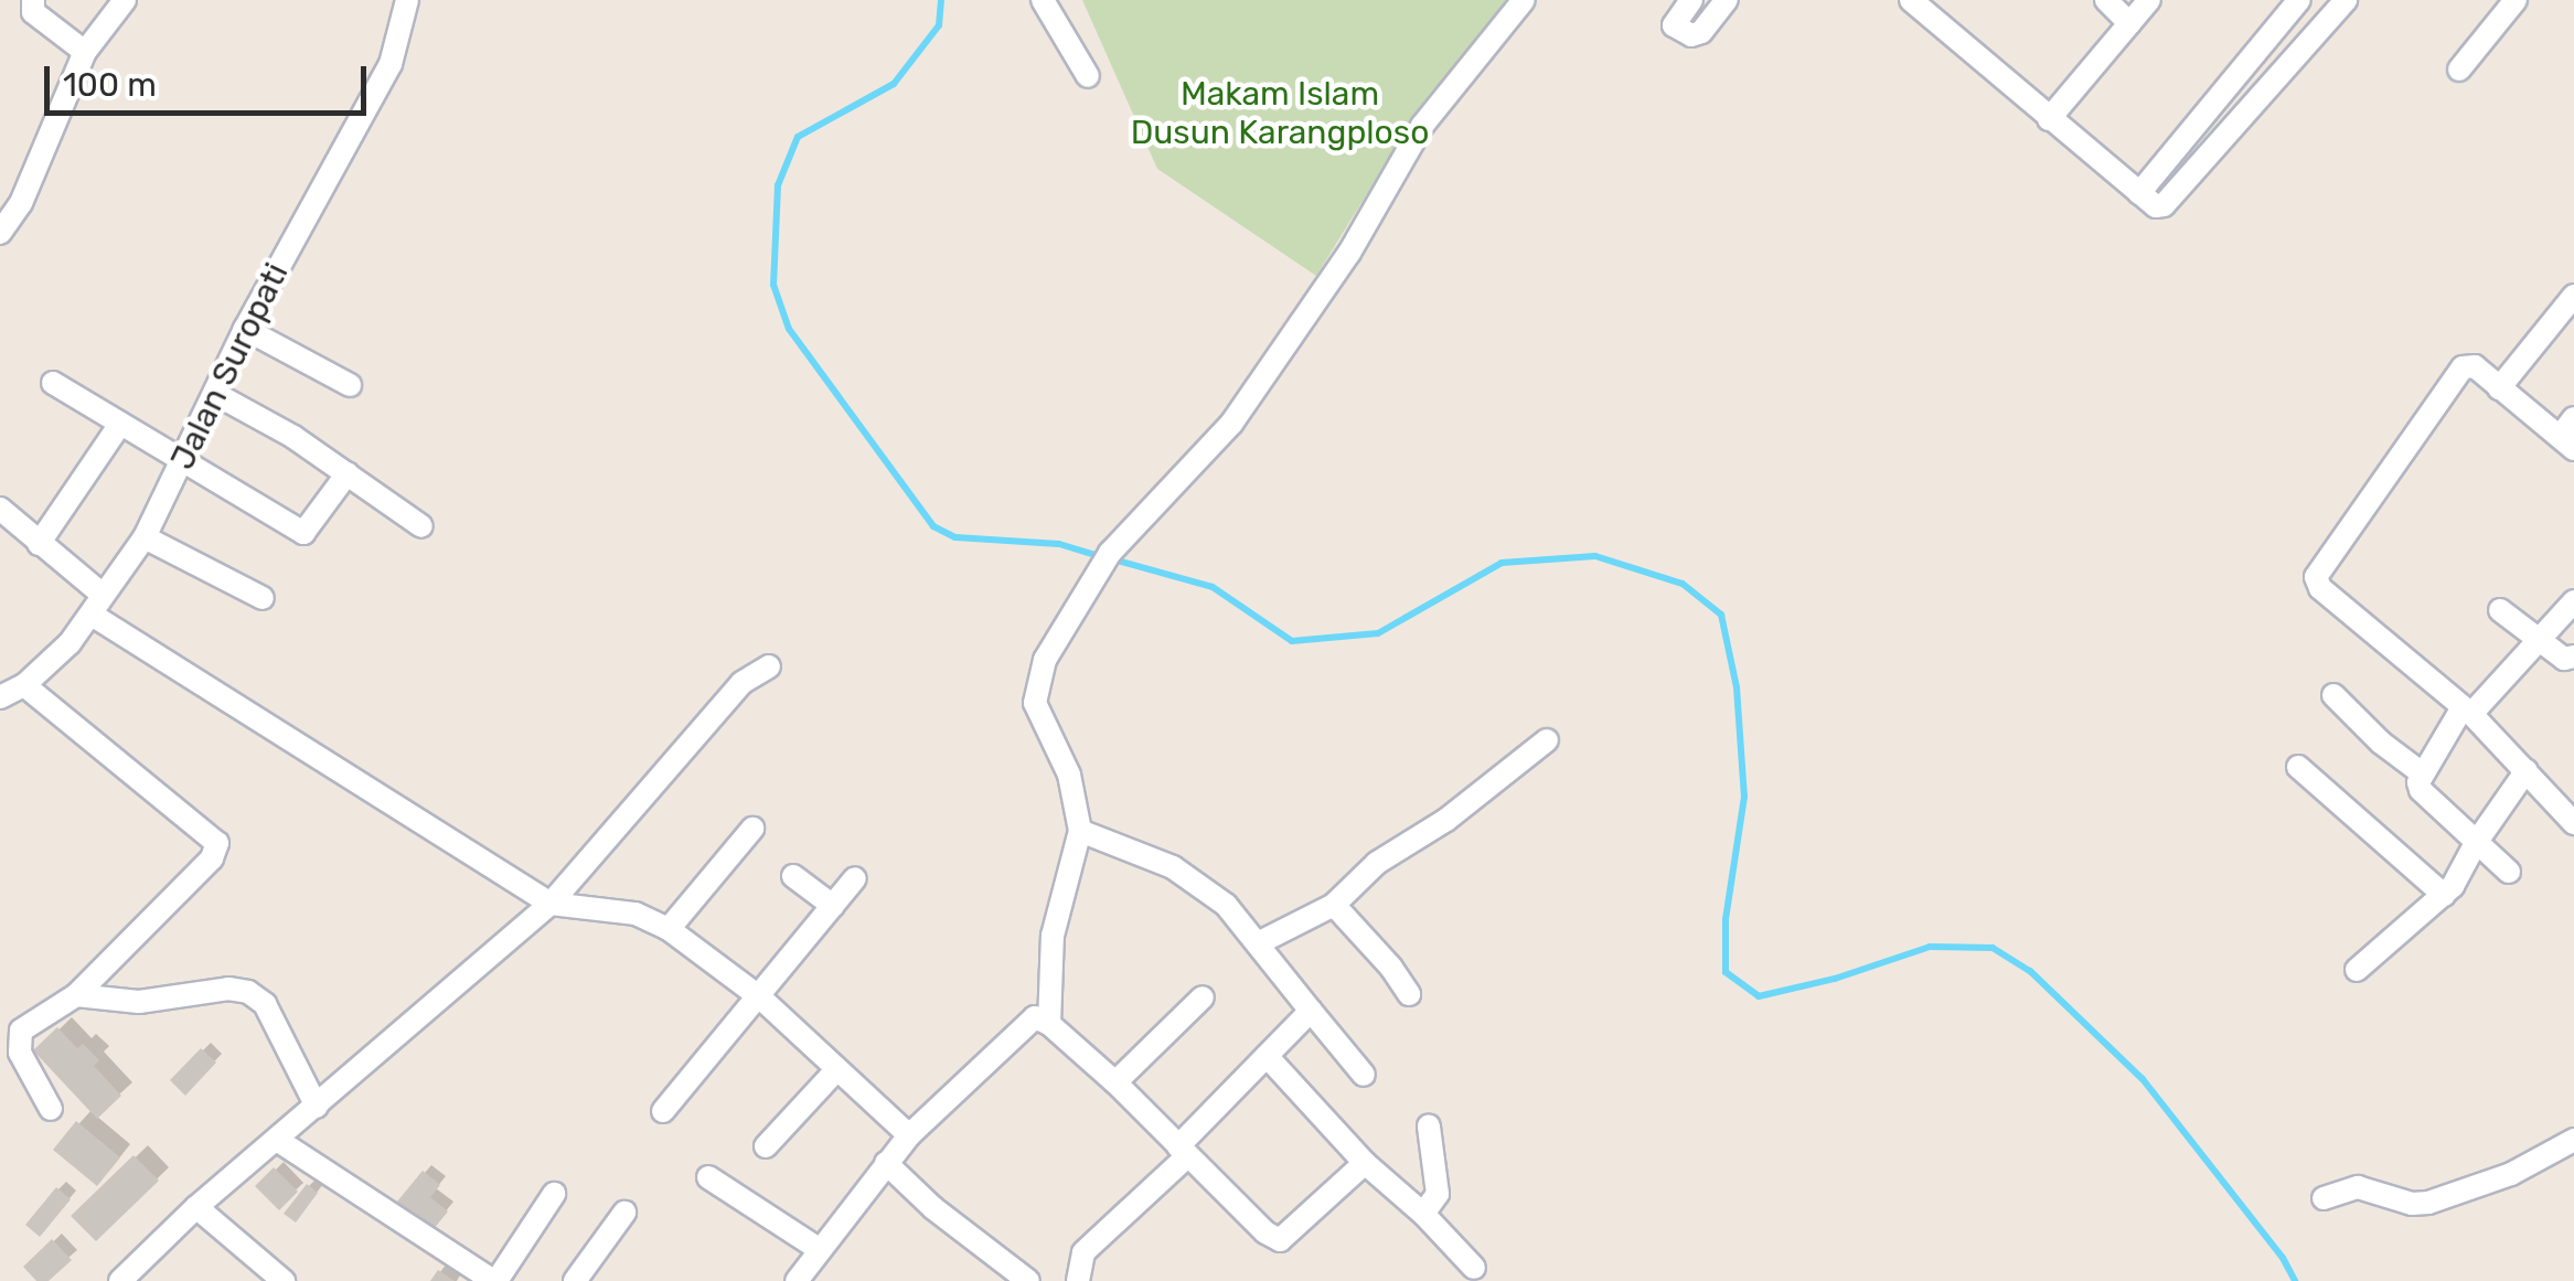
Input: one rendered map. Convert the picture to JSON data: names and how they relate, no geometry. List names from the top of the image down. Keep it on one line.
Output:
{"streets":{"street":["Jalan Suropati"]},"parks":["Makam Islam Dusun Karangploso"],"scale_bar":"100 m"}
